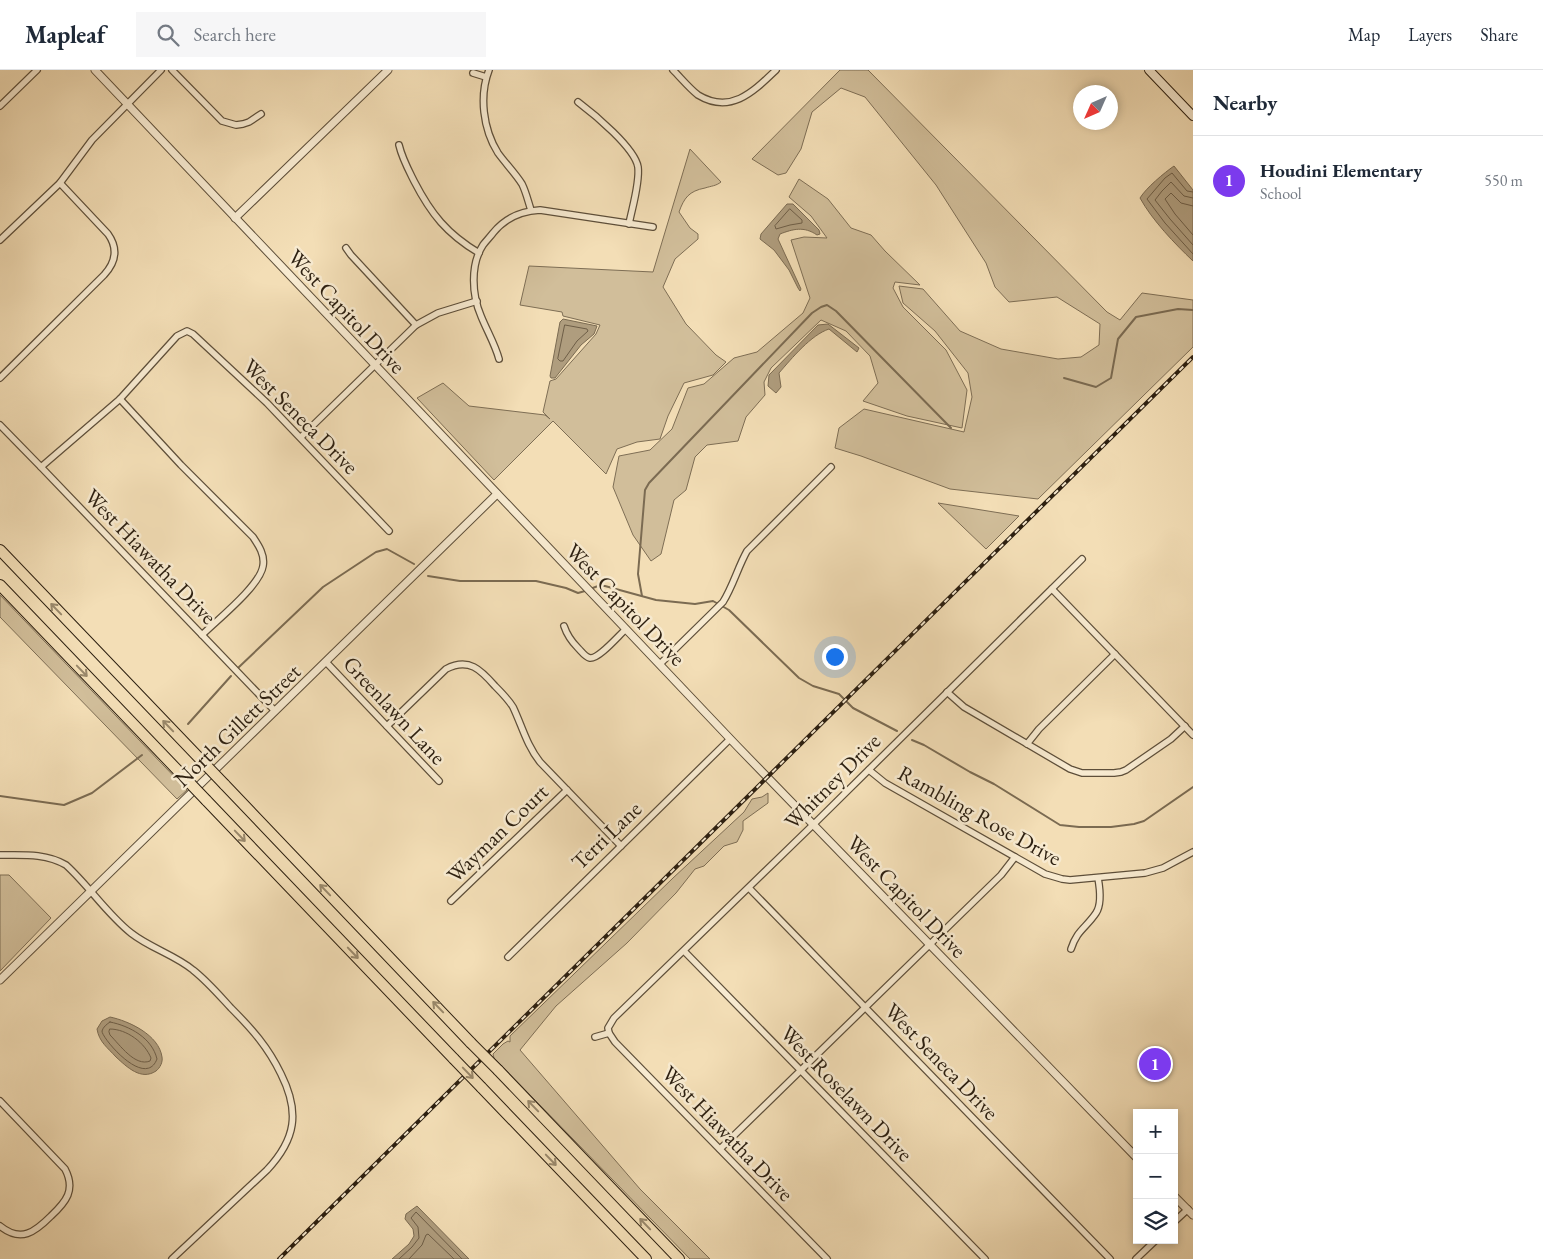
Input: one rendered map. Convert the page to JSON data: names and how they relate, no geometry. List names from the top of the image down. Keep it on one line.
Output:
{"streets":{"street":["West Capitol Drive","West Seneca Drive","West Hiawatha Drive","Greenlawn Lane","North Gillett Street","Whitney Drive","Rambling Rose Drive","Wayman Court","Terri Lane","West Roselawn Drive"]},"crossings":[["West Capitol Drive","North Gillett Street"],["West Capitol Drive","Whitney Drive"],["West Capitol Drive","Terri Lane"],["West Seneca Drive","Whitney Drive"],["West Hiawatha Drive","North Gillett Street"],["West Hiawatha Drive","Whitney Drive"],["Greenlawn Lane","North Gillett Street"],["Whitney Drive","Rambling Rose Drive"],["Whitney Drive","West Roselawn Drive"]],"north":"bottom left","page":{"header":"Mapleaf","search":"Search here","nav":["Map","Layers","Share"],"heading":"Nearby","list":[{"mark":"1","name":"Houdini Elementary","note":"School","value":"550 m"}],"pins":"1","map_buttons":["+","−"]}}
